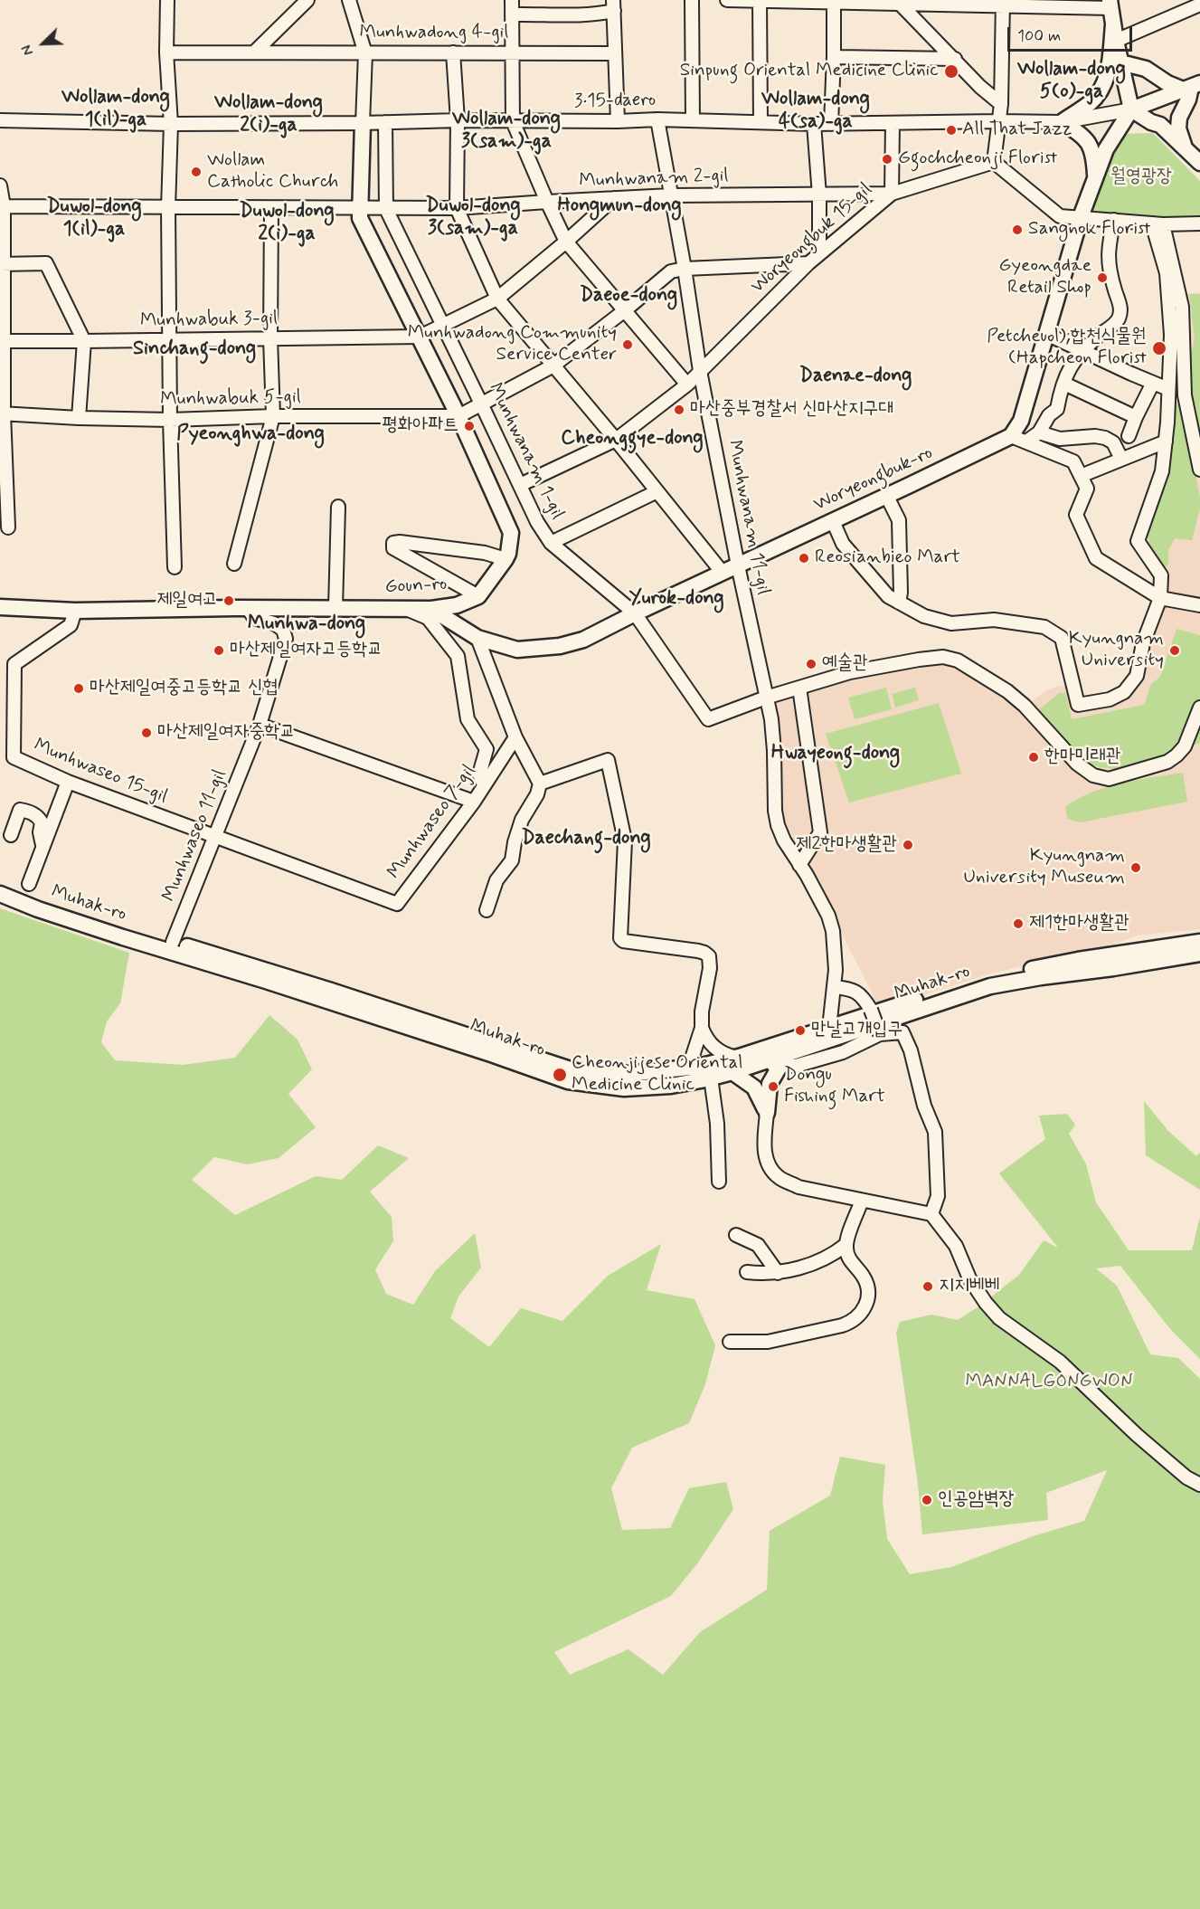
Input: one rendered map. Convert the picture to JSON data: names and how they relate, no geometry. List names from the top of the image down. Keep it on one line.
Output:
{"streets":{"main road":["Woryeongbuk-ro","Goun-ro","Muhak-ro"],"street":["Munhwadong 4-gil","3·15-daero","Munhwanam 2-gil","Woryeongbuk 15-gil","Munhwabuk 3-gil","Munhwabuk 5-gil","Munhwanam 1-gil","Munhwanam 11-gil","Munhwaseo 15-gil","Munhwaseo 7-gil","Munhwaseo 11-gil"]},"crossings":[["3·15-daero","Munhwanam 1-gil"],["3·15-daero","Munhwanam 11-gil"],["Munhwanam 2-gil","Woryeongbuk 15-gil"],["Munhwanam 2-gil","Munhwanam 1-gil"],["Munhwanam 2-gil","Munhwanam 11-gil"],["Woryeongbuk 15-gil","Munhwanam 1-gil"],["Woryeongbuk 15-gil","Munhwanam 11-gil"],["Munhwanam 1-gil","Woryeongbuk-ro"],["Munhwanam 1-gil","Munhwanam 11-gil"],["Woryeongbuk-ro","Munhwanam 11-gil"],["Woryeongbuk-ro","Goun-ro"],["Munhwanam 11-gil","Muhak-ro"],["Goun-ro","Munhwaseo 15-gil"],["Goun-ro","Munhwaseo 11-gil"],["Munhwaseo 15-gil","Munhwaseo 7-gil"],["Munhwaseo 15-gil","Munhwaseo 11-gil"],["Munhwaseo 7-gil","Munhwaseo 11-gil"],["Munhwaseo 11-gil","Muhak-ro"]],"districts":["Wollam-dong 5(o)-ga","Wollam-dong 1(il)-ga","Wollam-dong 4(sa)-ga","Wollam-dong 2(i)-ga","Wollam-dong 3(sam)-ga","Duwol-dong 3(sam)-ga","Hongmun-dong","Duwol-dong 1(il)-ga","Duwol-dong 2(i)-ga","Daeoe-dong","Sinchang-dong","Daenae-dong","Pyeonghwa-dong","Cheonggye-dong","Yurok-dong","Munhwa-dong","Hwayeong-dong","Daechang-dong"],"parks":["월영광장","MANNALGONGWON"],"places":["Sinpung Oriental Medicine Clinic","All That Jazz","Ggochcheonji Florist","Wollam Catholic Church","Sangnok Florist","Gyeongdae Retail Shop","Munhwadong Community Service Center","Petcheuol);합천식물원 (Hapcheon Florist","마산중부경찰서 신마산지구대","평화아파트","Reosianbieo Mart","제일여고","마산제일여자고등학교","Kyungnam University","예술관","마산제일여중고등학교 신협","마산제일여자중학교","한마미래관","제2한마생활관","Kyungnam University Museum","제1한마생활관","만날고개입구","Cheonjijese Oriental Medicine Clinic","Dongu Fishing Mart","지지베베","인공암벽장"],"scale_bar":"100 m","north":"bottom left"}
